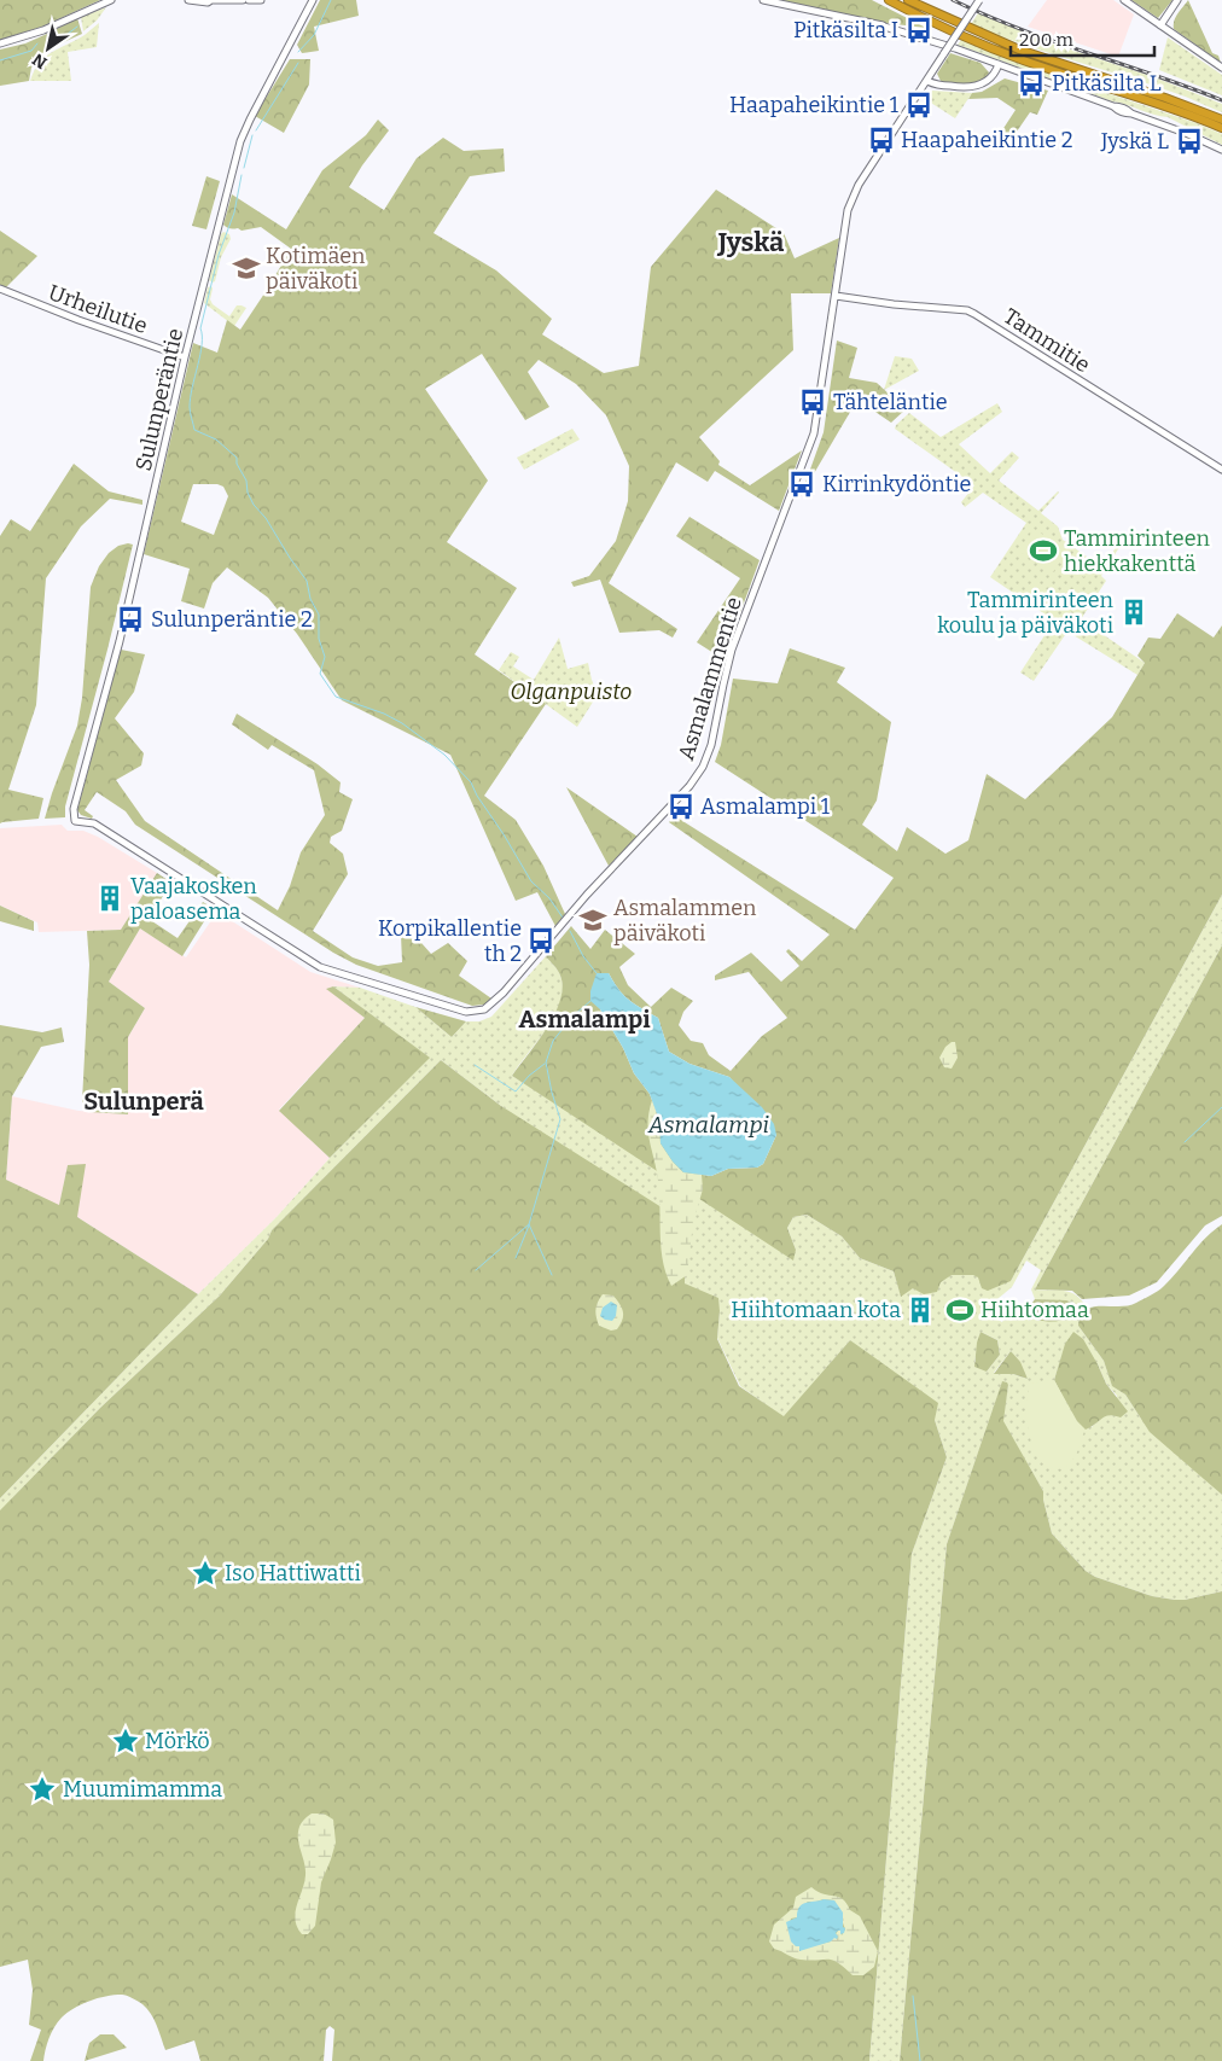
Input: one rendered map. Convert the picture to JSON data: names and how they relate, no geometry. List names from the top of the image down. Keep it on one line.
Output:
{"streets":{"street":["Urheilutie","Tammitie","Sulunperäntie","Asmalammentie"]},"crossings":[["Urheilutie","Sulunperäntie"],["Tammitie","Asmalammentie"],["Sulunperäntie","Asmalammentie"]],"districts":["Jyskä","Asmalampi","Sulunperä"],"water":["Asmalampi"],"parks":["Olganpuisto"],"places":{"bus stop":["Pitkäsilta I","Pitkäsilta L","Haapaheikintie 1","Haapaheikintie 2","Jyskä L","Tähteläntie","Kirrinkydöntie","Sulunperäntie 2","Asmalampi 1","Korpikallentie th 2"],"school or university":["Kotimäen päiväkoti","Asmalammen päiväkoti"],"sports":["Tammirinteen hiekkakenttä","Hiihtomaa"],"building":["Tammirinteen koulu ja päiväkoti","Vaajakosken paloasema","Hiihtomaan kota"],"place":["Iso Hattiwatti","Mörkö","Muumimamma"]},"scale_bar":"200 m","north":"bottom left"}
